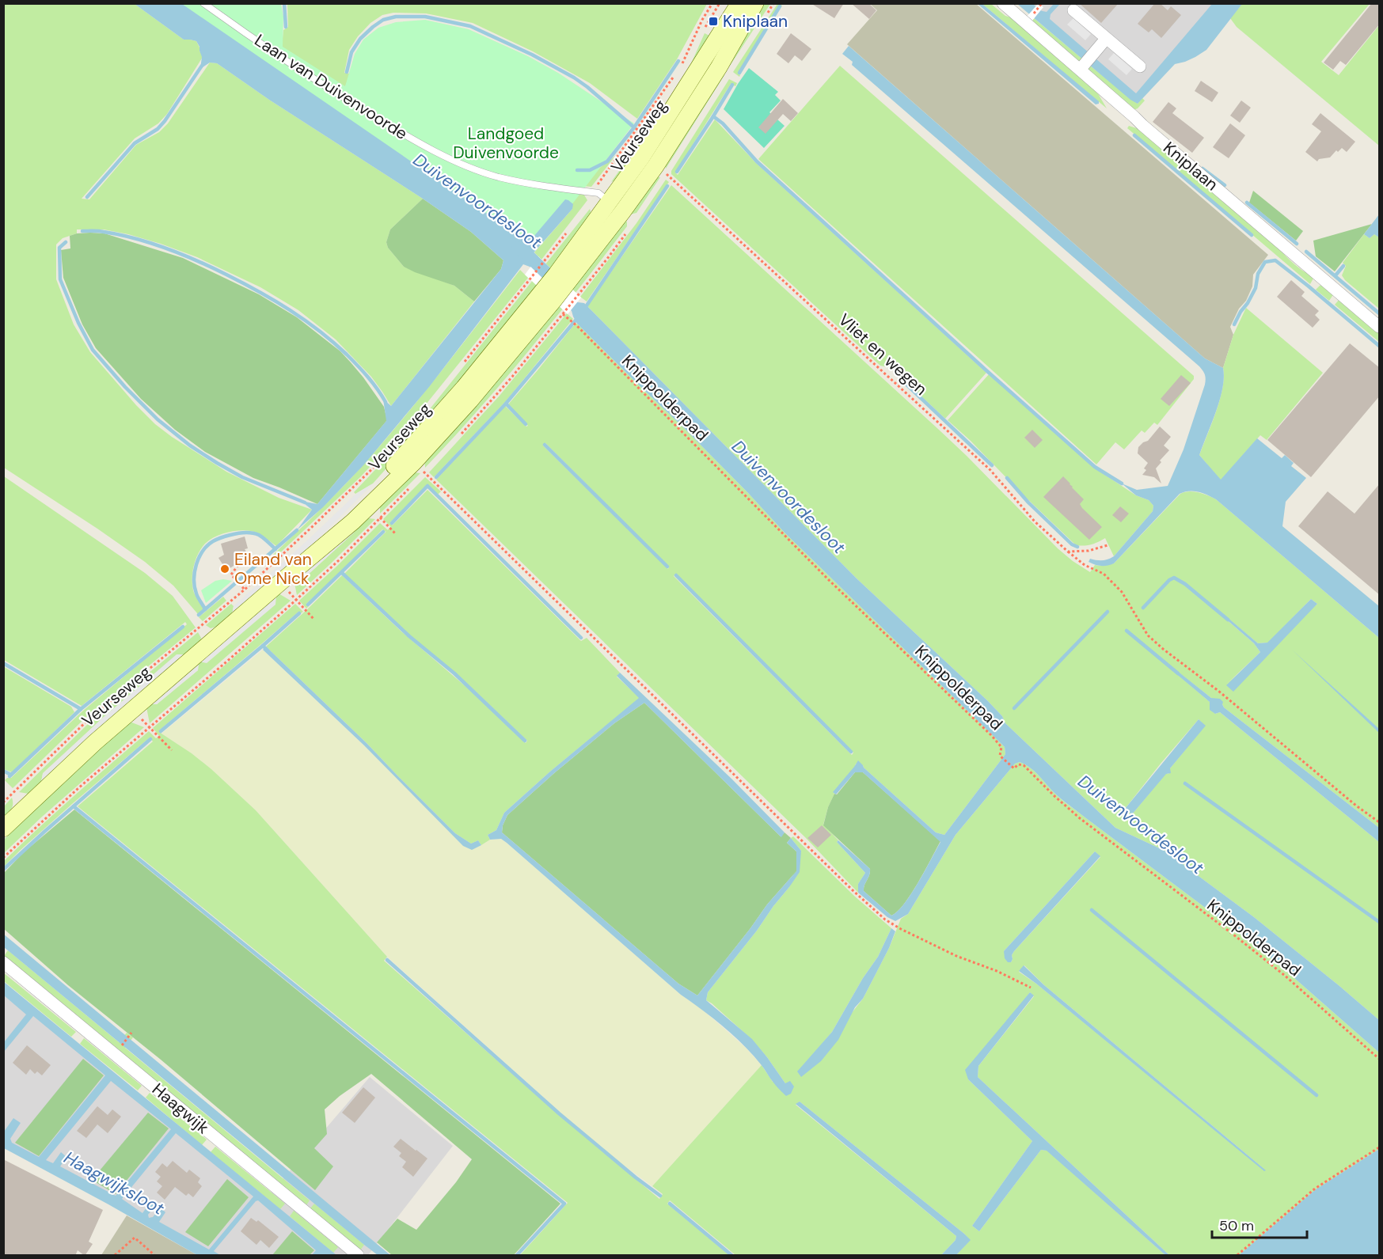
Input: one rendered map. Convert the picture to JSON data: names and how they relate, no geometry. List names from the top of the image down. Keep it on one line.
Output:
{"streets":{"main road":["Veurseweg"],"street":["Kniplaan","Haagwijk"],"lane":["Laan van Duivenvoorde"],"path":["Vliet en wegen","Knippolderpad"]},"crossings":[["Laan van Duivenvoorde","Veurseweg"],["Veurseweg","Vliet en wegen"],["Veurseweg","Knippolderpad"]],"water":["Duivenvoordesloot","Haagwijksloot"],"parks":["Landgoed Duivenvoorde"],"places":{"transit":["Kniplaan"],"other":["Eiland van Ome Nick"]},"scale_bar":"50 m"}
